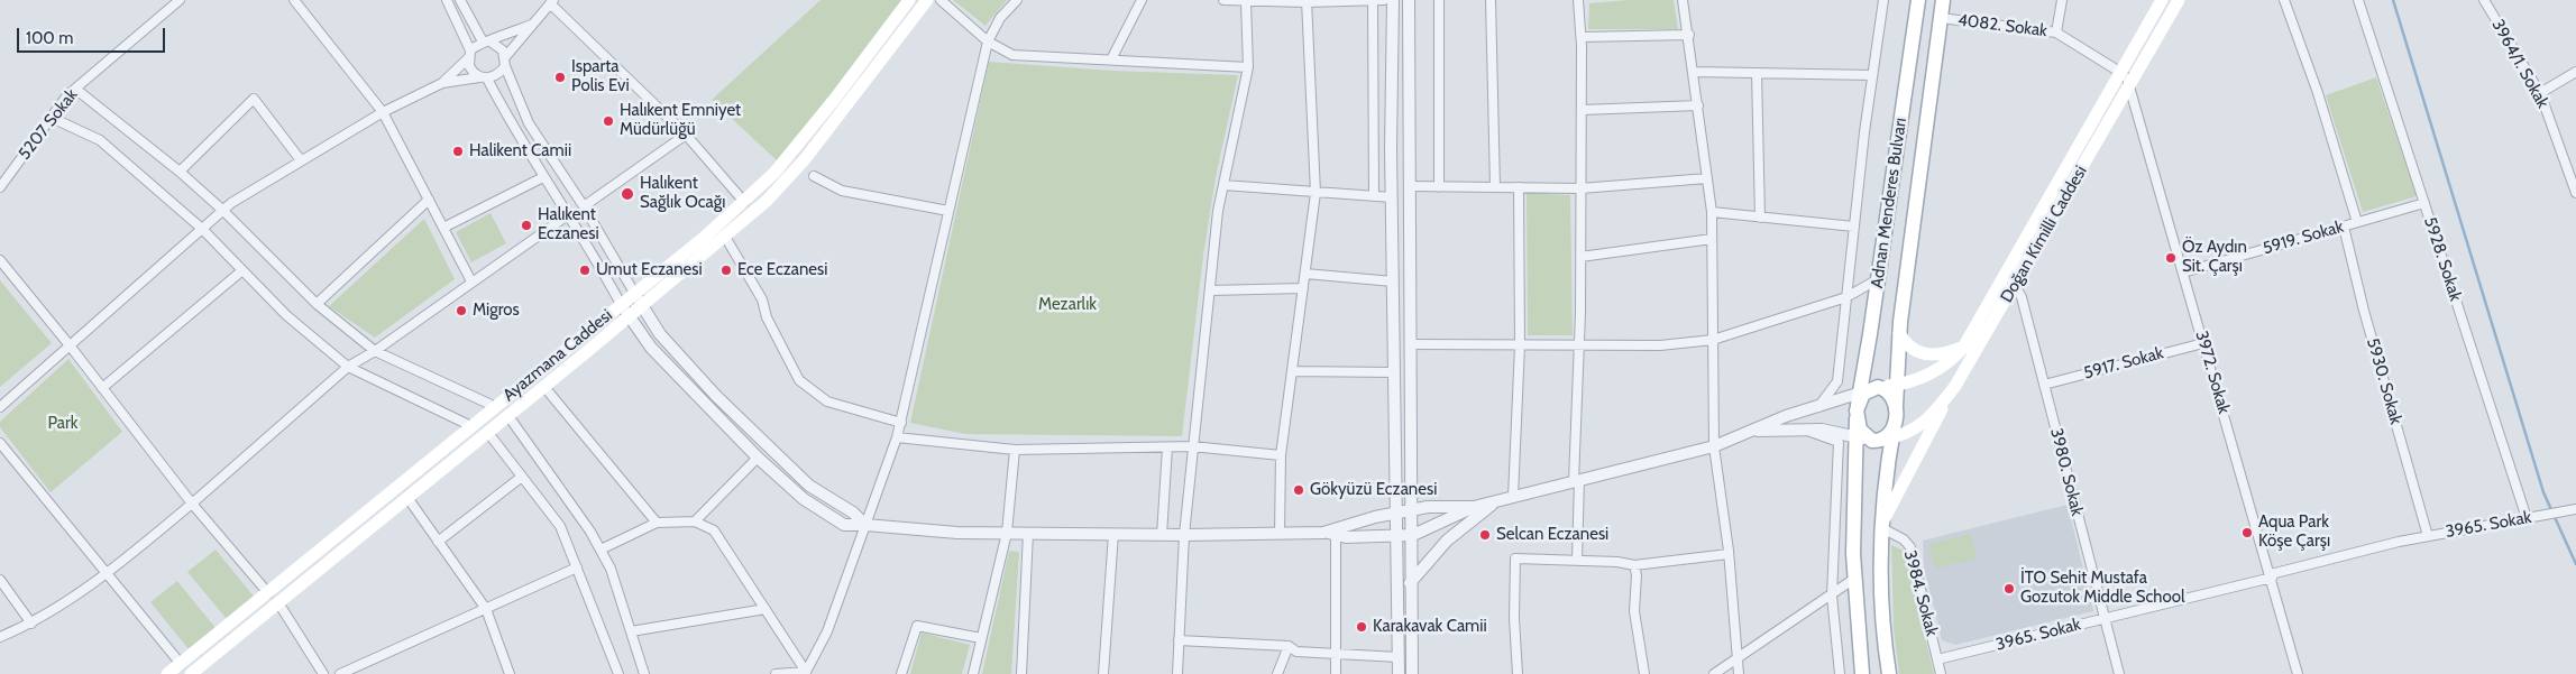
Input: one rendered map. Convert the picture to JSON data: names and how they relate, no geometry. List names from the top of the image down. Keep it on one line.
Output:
{"streets":{"main road":["Adnan Menderes Bulvarı","Doğan Kimilli Caddesi","Ayazmana Caddesi"],"street":["4082. Sokak","3964/1. Sokak","5207 Sokak","5919. Sokak","5928. Sokak","5917. Sokak","3972. Sokak","5930. Sokak","3980. Sokak","3965. Sokak","3984. Sokak"]},"crossings":[["4082. Sokak","Adnan Menderes Bulvarı"],["4082. Sokak","Doğan Kimilli Caddesi"],["4082. Sokak","3972. Sokak"],["Adnan Menderes Bulvarı","Doğan Kimilli Caddesi"],["Doğan Kimilli Caddesi","3972. Sokak"],["Doğan Kimilli Caddesi","3980. Sokak"],["5919. Sokak","5928. Sokak"],["5919. Sokak","3972. Sokak"],["5919. Sokak","5930. Sokak"],["5928. Sokak","3965. Sokak"],["5917. Sokak","3972. Sokak"],["5917. Sokak","3980. Sokak"],["3972. Sokak","3965. Sokak"],["5930. Sokak","3965. Sokak"],["3980. Sokak","3965. Sokak"],["3965. Sokak","3984. Sokak"]],"parks":["Mezarlık","Park"],"places":["Isparta Polis Evi","Halıkent Emniyet Müdürlüğü","Halikent Camii","Halıkent Sağlık Ocağı","Halıkent Eczanesi","Öz Aydın Sit. Çarşı","Umut Eczanesi","Ece Eczanesi","Migros","Gökyüzü Eczanesi","Aqua Park Köşe Çarşı","Selcan Eczanesi","İTO Sehit Mustafa Gozutok Middle School","Karakavak Camii"],"scale_bar":"100 m"}
